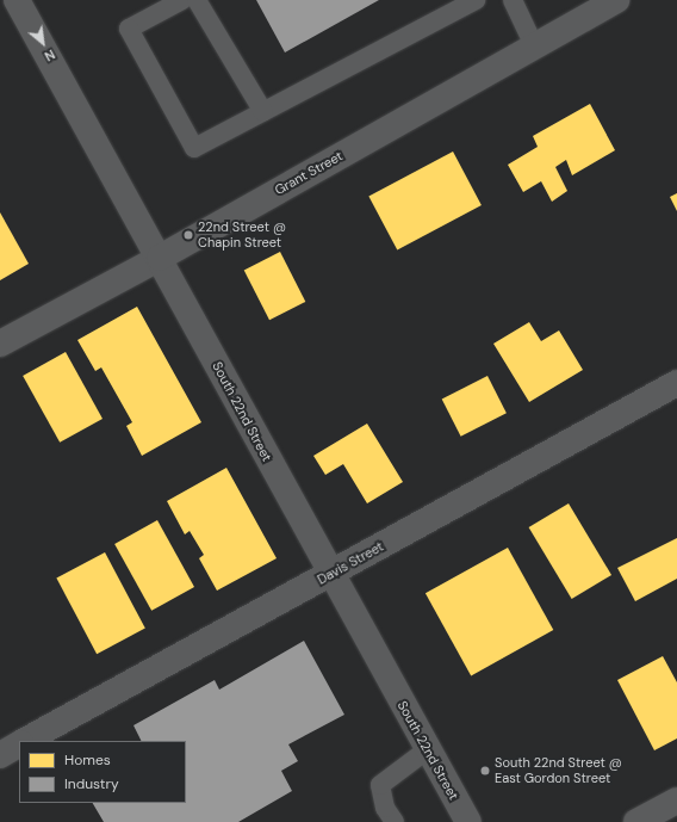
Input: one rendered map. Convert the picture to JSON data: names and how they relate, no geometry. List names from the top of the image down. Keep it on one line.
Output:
{"streets":{"street":["Grant Street","South 22nd Street","Davis Street"]},"crossings":[["Grant Street","South 22nd Street"],["South 22nd Street","Davis Street"]],"places":["22nd Street @ Chapin Street","South 22nd Street @ East Gordon Street"],"legend":["Homes","Industry"],"north":"bottom right"}
